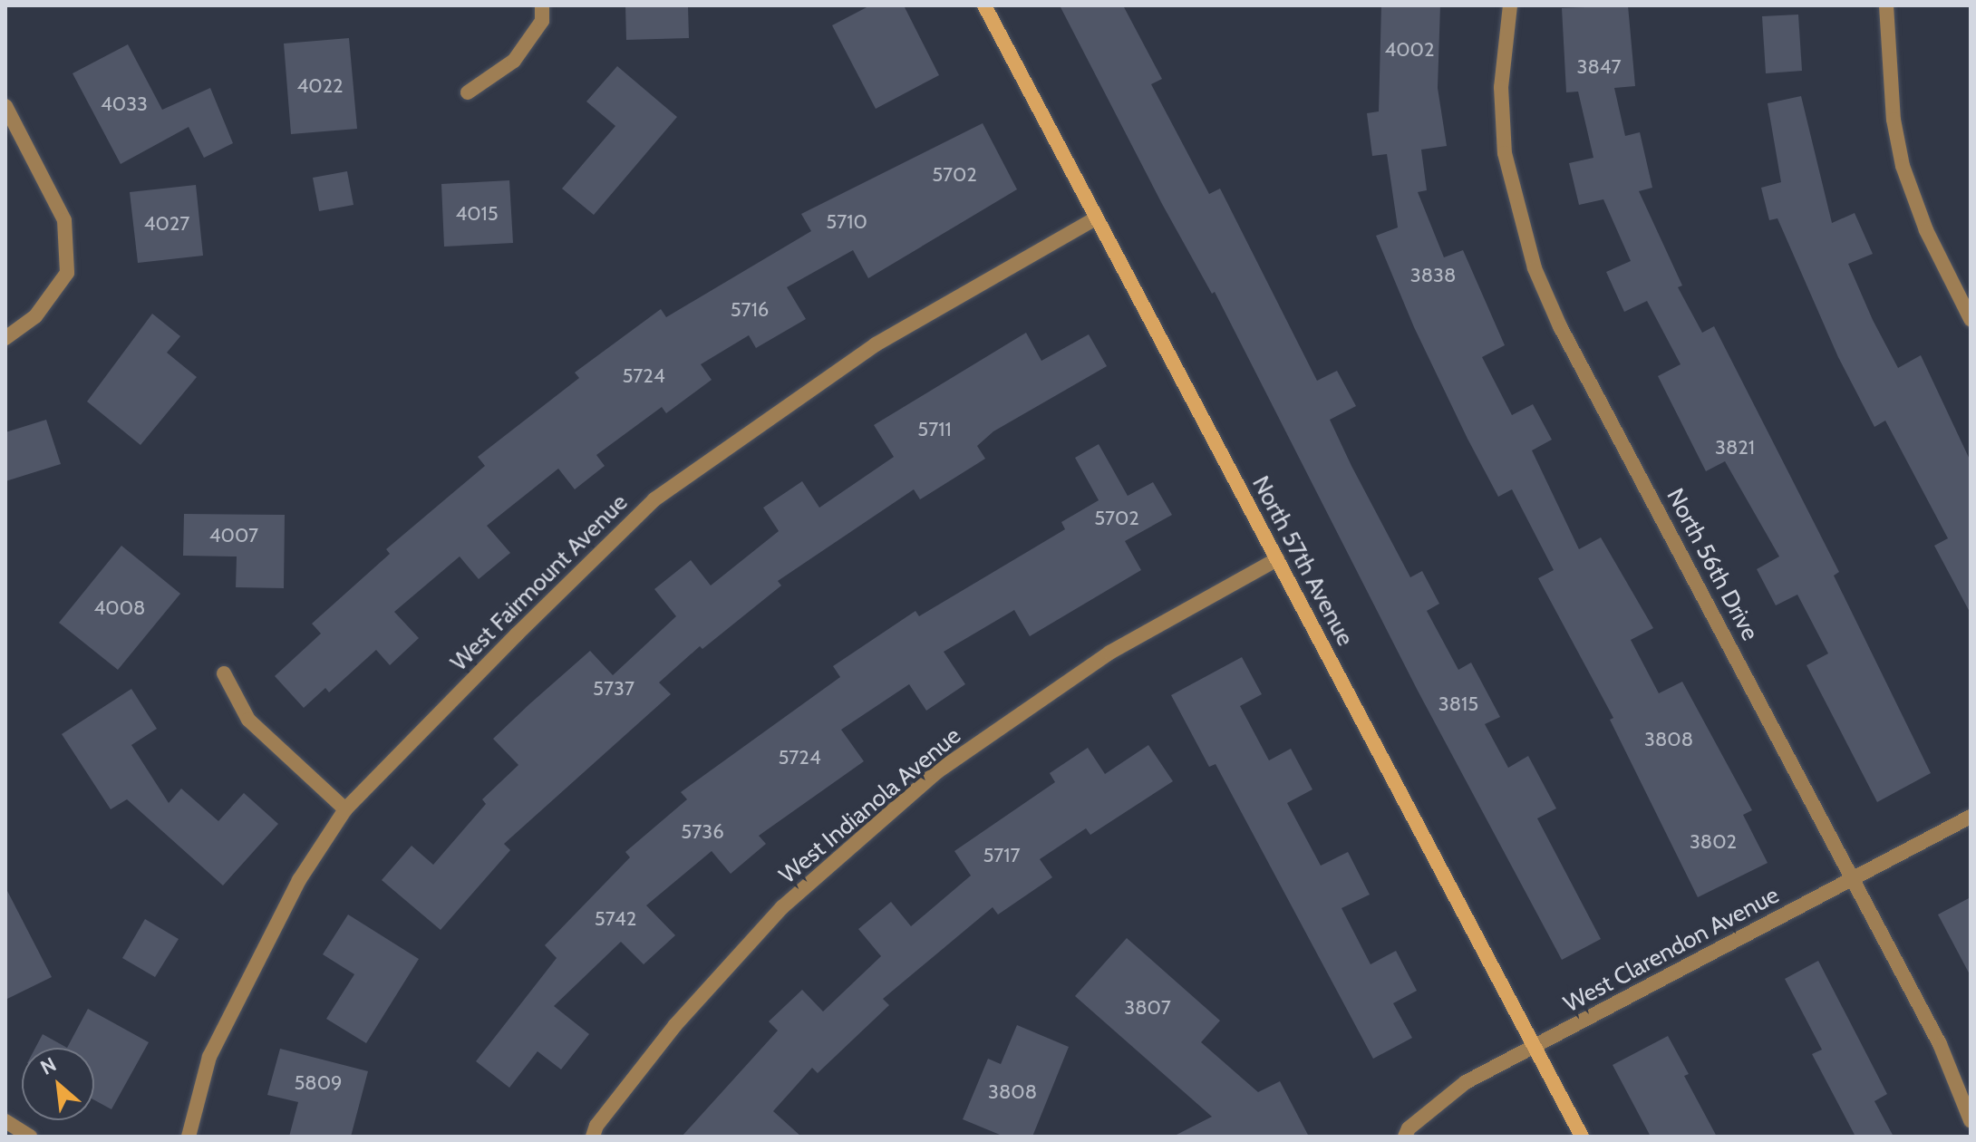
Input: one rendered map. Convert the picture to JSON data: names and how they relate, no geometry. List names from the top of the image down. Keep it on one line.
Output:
{"streets":{"street":["North 57th Avenue","North 56th Drive","West Fairmount Avenue","West Indianola Avenue","West Clarendon Avenue"]},"crossings":[["North 57th Avenue","West Fairmount Avenue"],["North 57th Avenue","West Indianola Avenue"],["North 57th Avenue","West Clarendon Avenue"],["North 56th Drive","West Clarendon Avenue"]],"house_numbers":["4002","3847","4022","4033","5702","4015","5710","4027","3838","5716","5724","5711","3821","5702","4007","4008","5737","3815","3808","5724","5736","3802","5717","5742","3807","5809","3808"],"north":"top left"}
